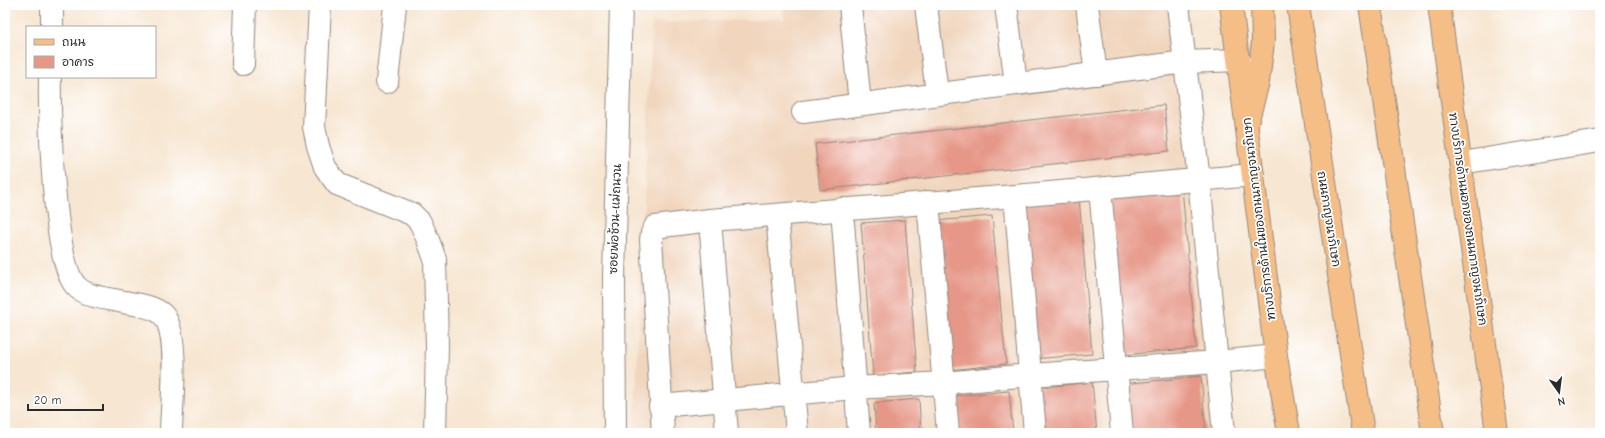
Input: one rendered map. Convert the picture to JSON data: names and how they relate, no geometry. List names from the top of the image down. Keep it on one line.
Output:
{"streets":{"main road":["ทางบริการด้านในของถนนกาญจนาภิเษก","ถนนกาญจนาภิเษก","ทางบริการด้านนอกของถนนกาญจนาภิเษก"],"street":["ซอยพ่อช้วน-แม่ถนวน"]},"legend":["ถนน","อาคาร"],"scale_bar":"20 m","north":"bottom"}
